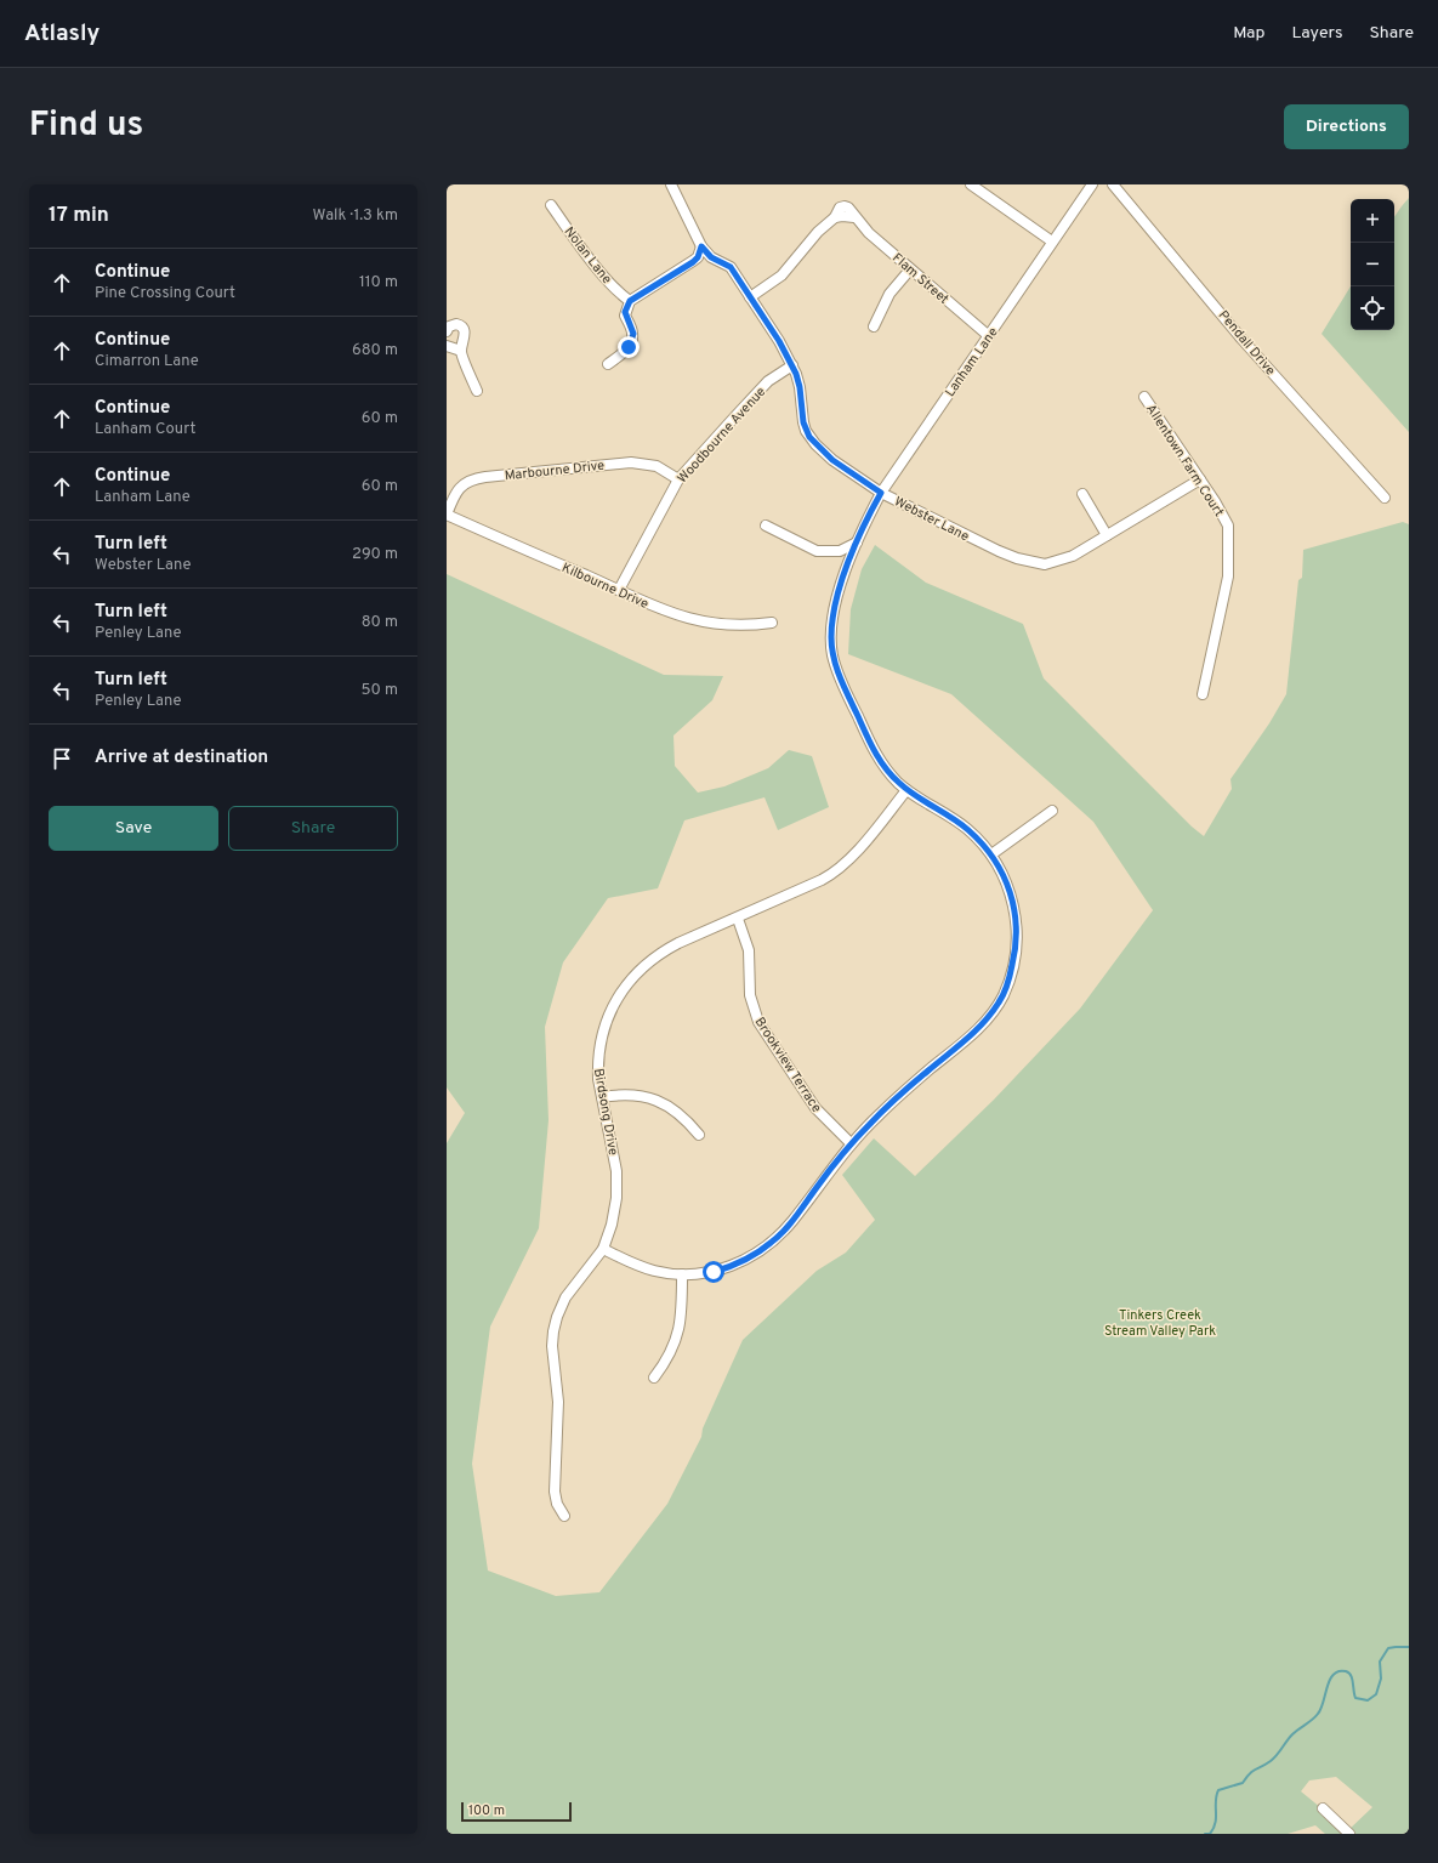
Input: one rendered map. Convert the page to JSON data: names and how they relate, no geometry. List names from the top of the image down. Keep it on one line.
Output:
{"streets":{"street":["Nolan Lane","Flam Street","Pendall Drive","Lanham Lane","Woodbourne Avenue","Allentown Farm Court","Marbourne Drive","Webster Lane","Kilbourne Drive","Brookview Terrace","Birdsong Drive"]},"crossings":[["Flam Street","Lanham Lane"],["Flam Street","Webster Lane"],["Lanham Lane","Webster Lane"],["Lanham Lane","Brookview Terrace"],["Lanham Lane","Birdsong Drive"],["Woodbourne Avenue","Marbourne Drive"],["Woodbourne Avenue","Webster Lane"],["Woodbourne Avenue","Kilbourne Drive"],["Allentown Farm Court","Webster Lane"],["Marbourne Drive","Kilbourne Drive"],["Brookview Terrace","Birdsong Drive"]],"parks":["Tinkers Creek Stream Valley Park"],"scale_bar":"100 m","page":{"header":"Atlasly","nav":["Map","Layers","Share"],"title":"Find us","buttons":["Directions",["Save","Share"]],"heading":["17 min","Walk · 1.3 km"],"map_buttons":["+","−"],"list":[["Continue","Pine Crossing Court","110 m"],["Continue","Cimarron Lane","680 m"],["Continue","Lanham Court","60 m"],["Continue","Lanham Lane","60 m"],["Turn left","Webster Lane","290 m"],["Turn left","Penley Lane","80 m"],["Turn left","Penley Lane","50 m"],"Arrive at destination"],"scale":"100 m"}}
